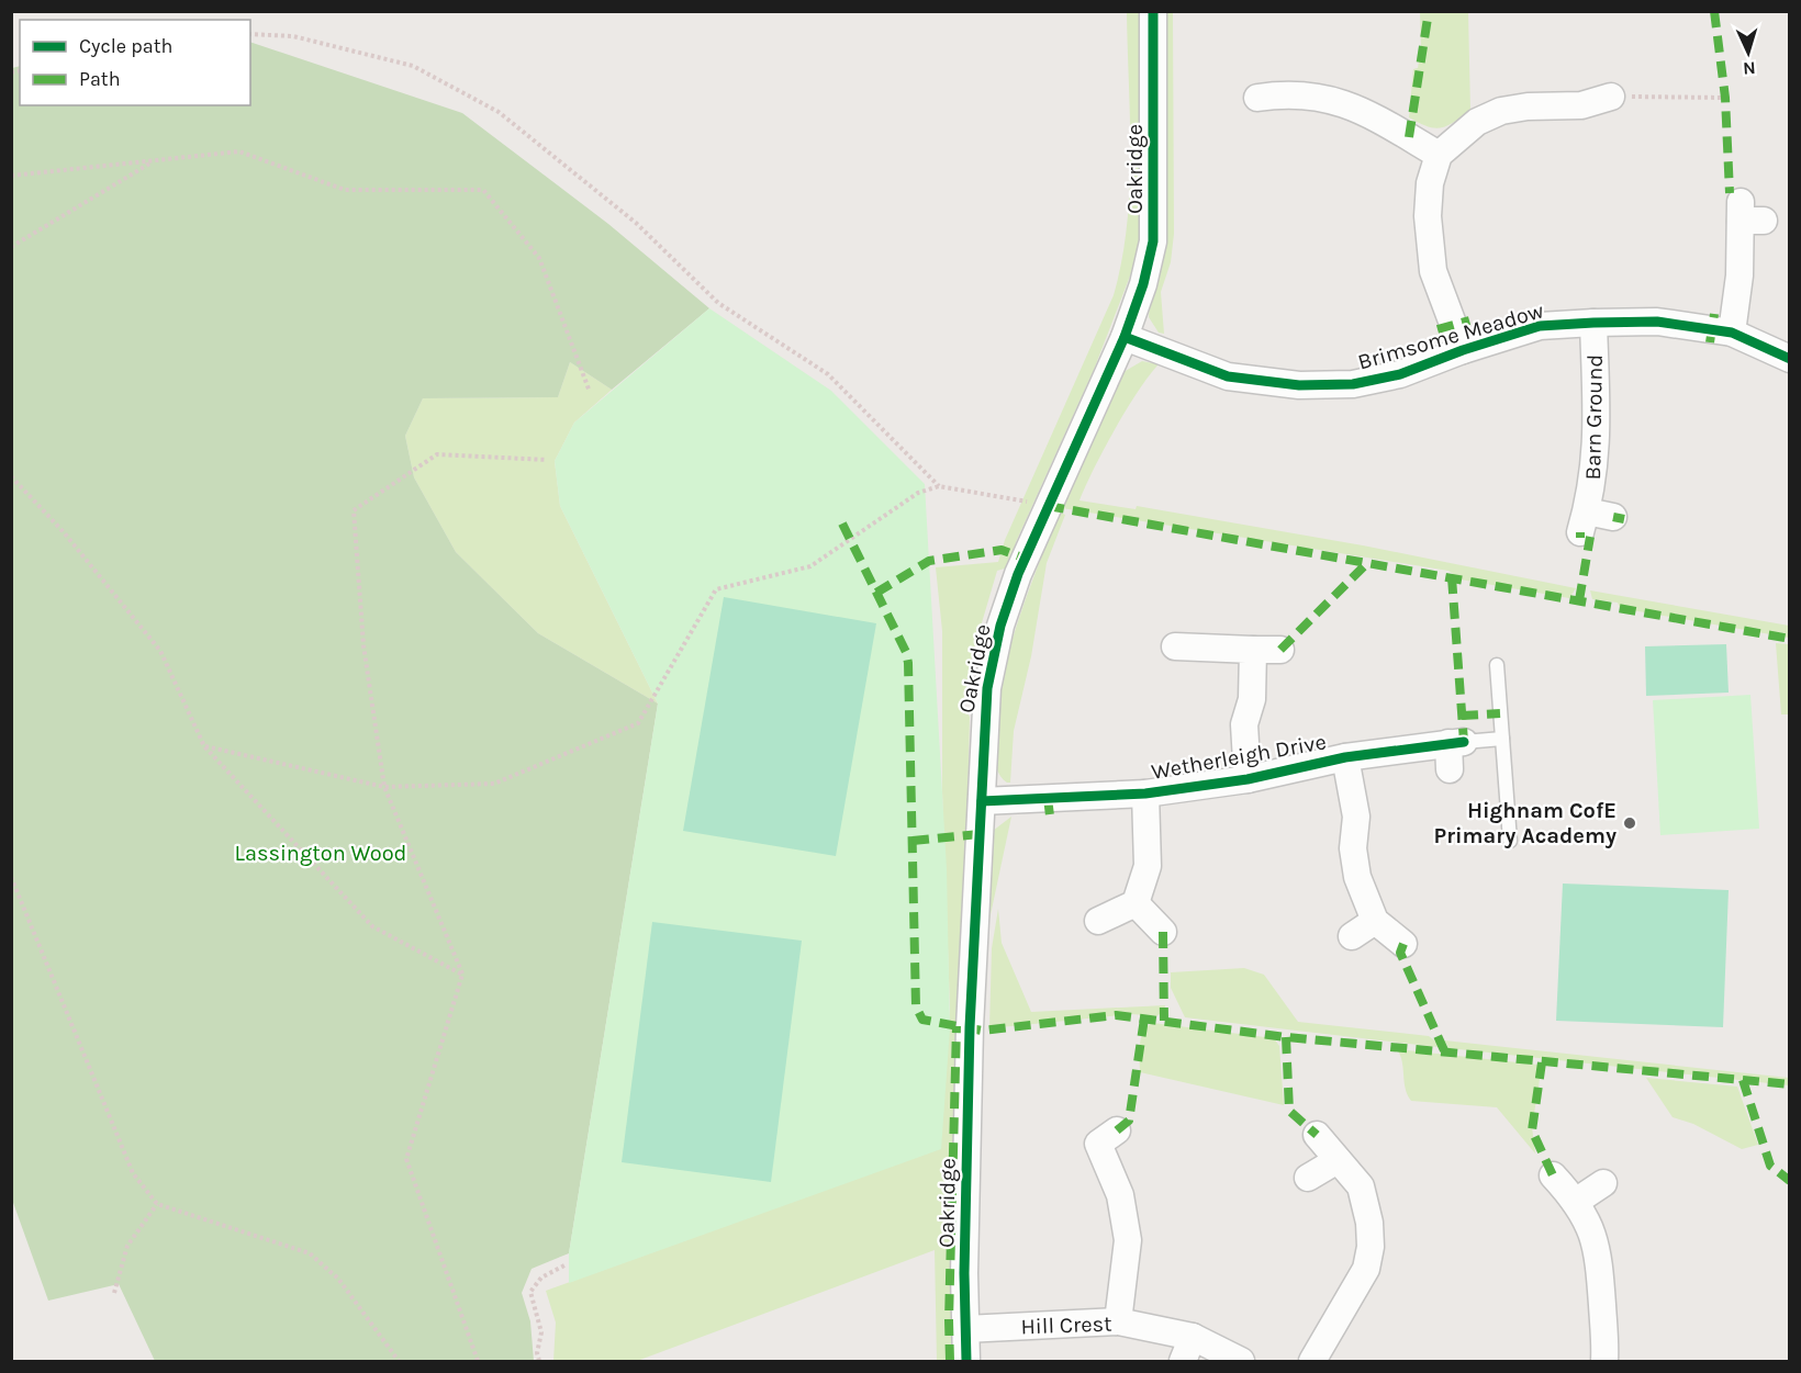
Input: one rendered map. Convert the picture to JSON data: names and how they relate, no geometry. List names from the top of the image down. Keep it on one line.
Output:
{"streets":{"street":["Oakridge","Brimsome Meadow","Barn Ground","Wetherleigh Drive","Hill Crest"]},"crossings":[["Oakridge","Brimsome Meadow"],["Oakridge","Wetherleigh Drive"],["Oakridge","Hill Crest"],["Brimsome Meadow","Barn Ground"]],"parks":["Lassington Wood"],"places":["Highnam CofE Primary Academy"],"legend":["Cycle path","Path"],"north":"bottom"}
